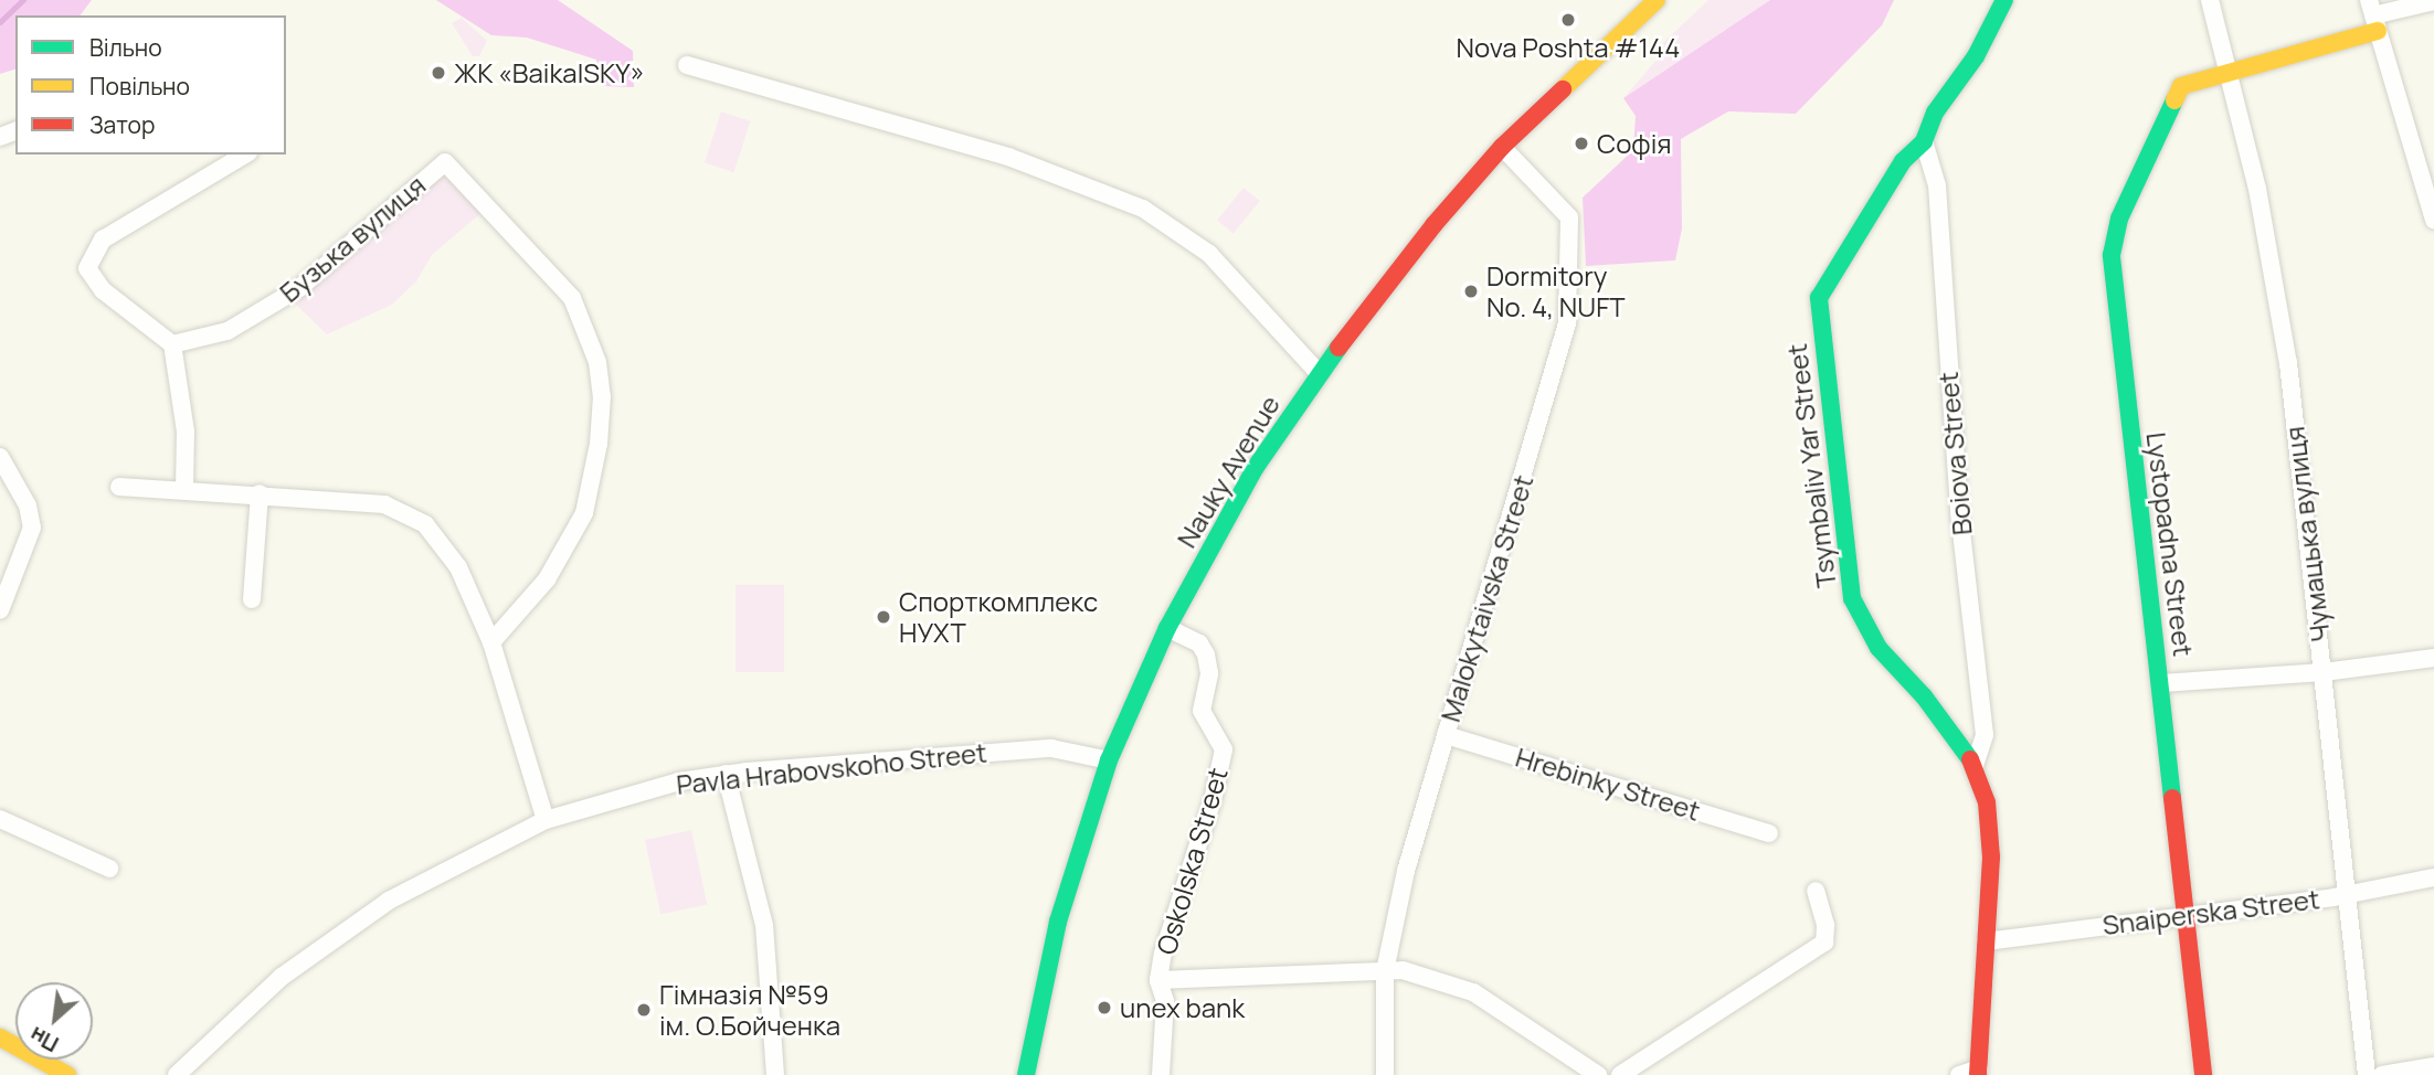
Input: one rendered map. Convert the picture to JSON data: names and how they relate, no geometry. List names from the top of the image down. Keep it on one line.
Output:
{"streets":{"street":["Бузька вулиця","Boiova Street","Tsymbaliv Yar Street","Nauky Avenue","Чумацька вулиця","Lystopadna Street","Malokytaivska Street","Pavla Hrabovskoho Street","Hrebinky Street","Oskolska Street","Snaiperska Street"]},"crossings":[["Boiova Street","Tsymbaliv Yar Street"],["Tsymbaliv Yar Street","Snaiperska Street"],["Nauky Avenue","Malokytaivska Street"],["Nauky Avenue","Pavla Hrabovskoho Street"],["Nauky Avenue","Oskolska Street"],["Чумацька вулиця","Lystopadna Street"],["Чумацька вулиця","Snaiperska Street"],["Lystopadna Street","Snaiperska Street"],["Malokytaivska Street","Hrebinky Street"]],"places":["Nova Poshta #144","ЖК «BaikalSKY»","Софія","Dormitory No. 4, NUFT","Спорткомплекс НУХТ","unex bank","Гімназія №59 ім. О.Бойченка"],"legend":["Вільно","Повільно","Затор"],"north":"bottom left"}
